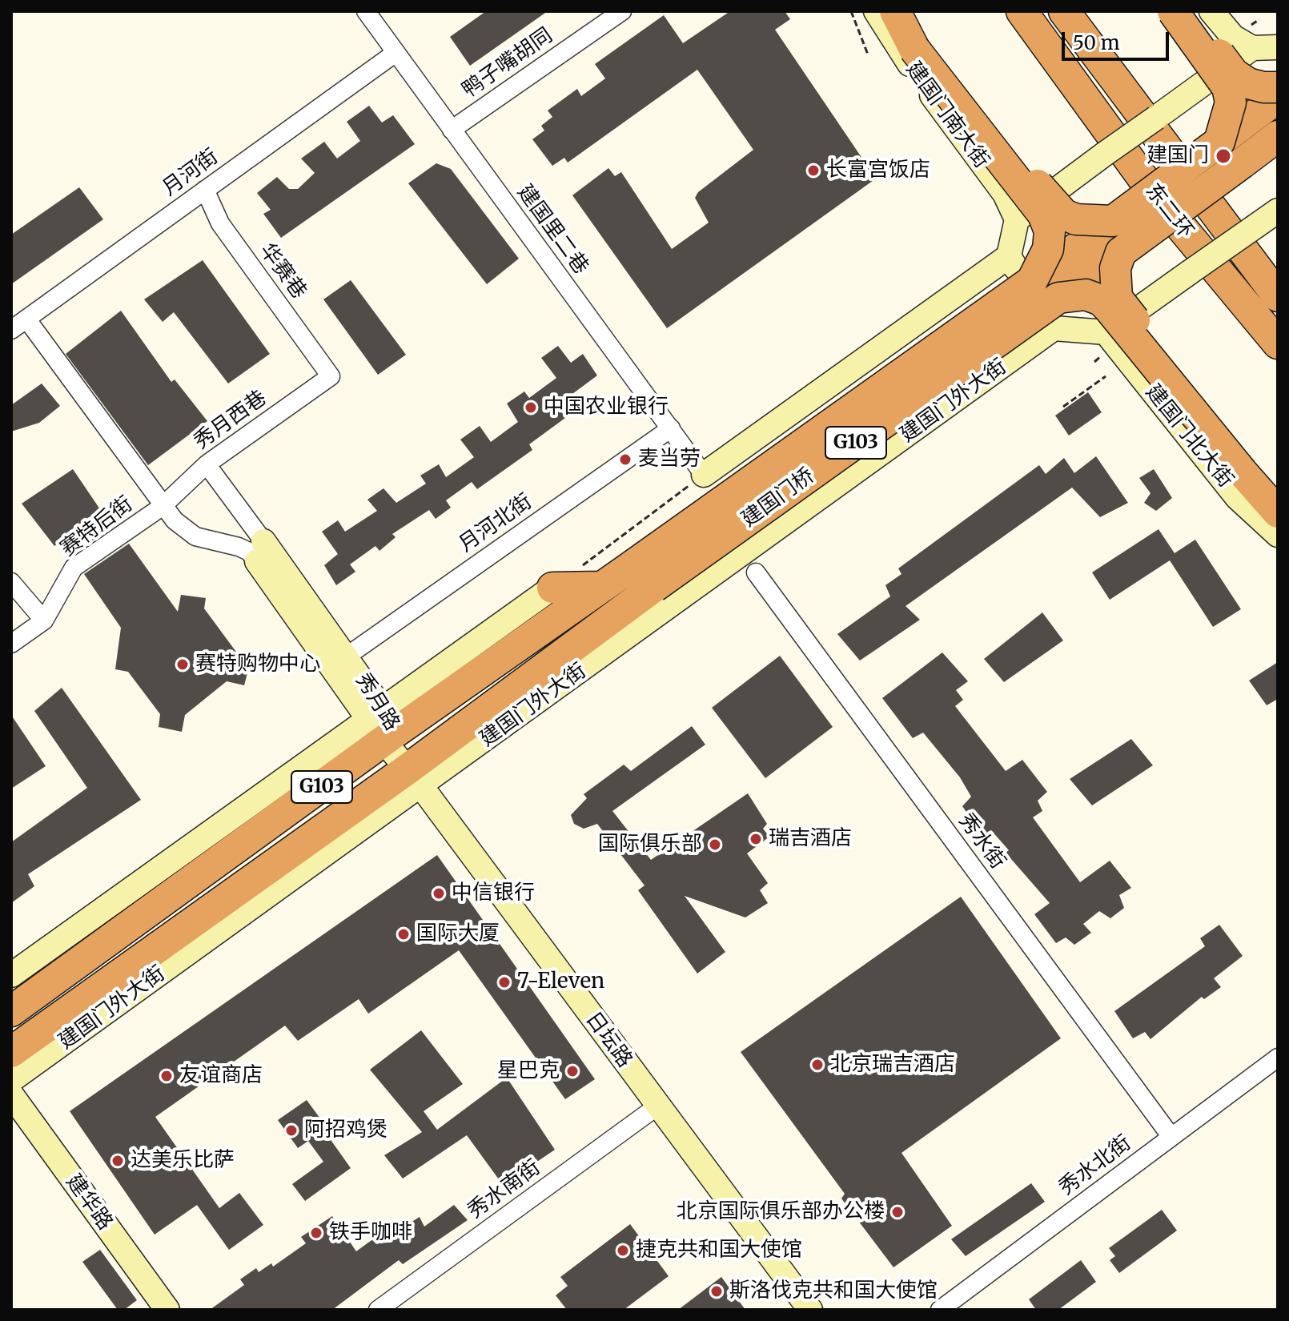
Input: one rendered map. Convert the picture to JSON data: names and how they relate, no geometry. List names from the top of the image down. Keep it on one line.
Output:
{"streets":{"highway":["东二环","建国门外大街","G103","建国门桥"],"street":["鸭子嘴胡同","建国门南大街","月河街","建国里二巷","华赛巷","秀月西巷","建国门北大街","月河北街","赛特后街","秀月路","秀水街","日坛路","秀水北街","秀水南街","建华路"]},"crossings":[["鸭子嘴胡同","建国里二巷"],["月河街","建国里二巷"],["月河街","华赛巷"],["建国里二巷","月河北街"],["华赛巷","秀月西巷"],["建国门外大街","建国门桥"],["建国门外大街","秀月路"],["建国门外大街","日坛路"],["秀月西巷","赛特后街"],["秀月西巷","秀月路"],["G103","建国门桥"],["G103","秀月路"],["月河北街","秀月路"],["秀月路","日坛路"],["秀水街","秀水北街"],["日坛路","秀水南街"]],"places":["建国门","长富宫饭店","中国农业银行","麦当劳","赛特购物中心","瑞吉酒店","国际俱乐部","中信银行","国际大厦","7-Eleven","北京瑞吉酒店","星巴克","友谊商店","阿招鸡煲","达美乐比萨","北京国际俱乐部办公楼","铁手咖啡","捷克共和国大使馆","斯洛伐克共和国大使馆"],"scale_bar":"50 m"}
